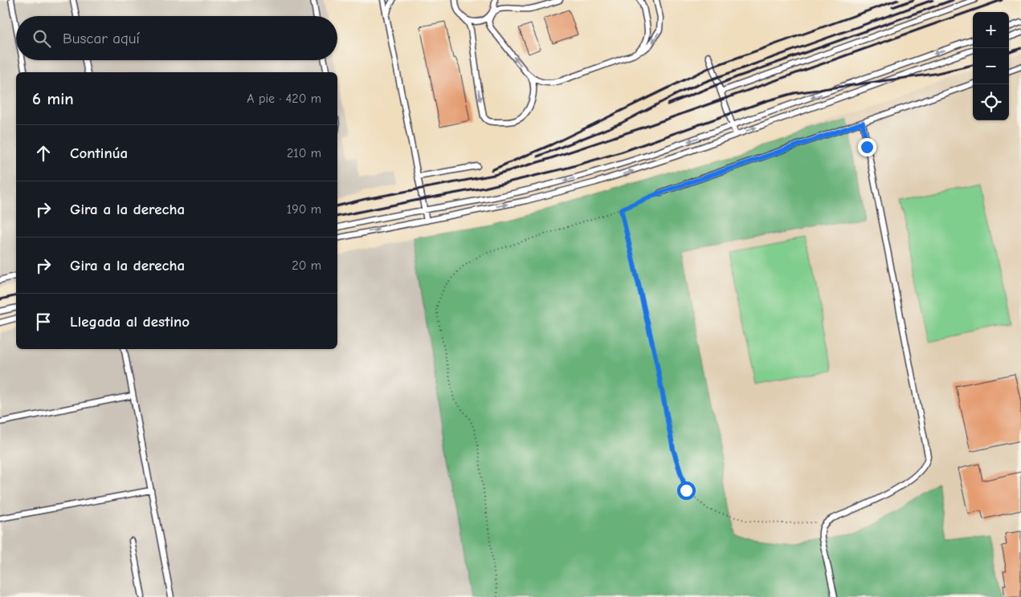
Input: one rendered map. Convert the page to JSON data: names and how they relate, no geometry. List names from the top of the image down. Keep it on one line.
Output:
{"page":{"map_buttons":["+","−"],"search":"Buscar aquí","heading":["6 min","A pie · 420 m"],"list":[["Continúa","210 m"],["Gira a la derecha","190 m"],["Gira a la derecha","20 m"],"Llegada al destino"]}}
